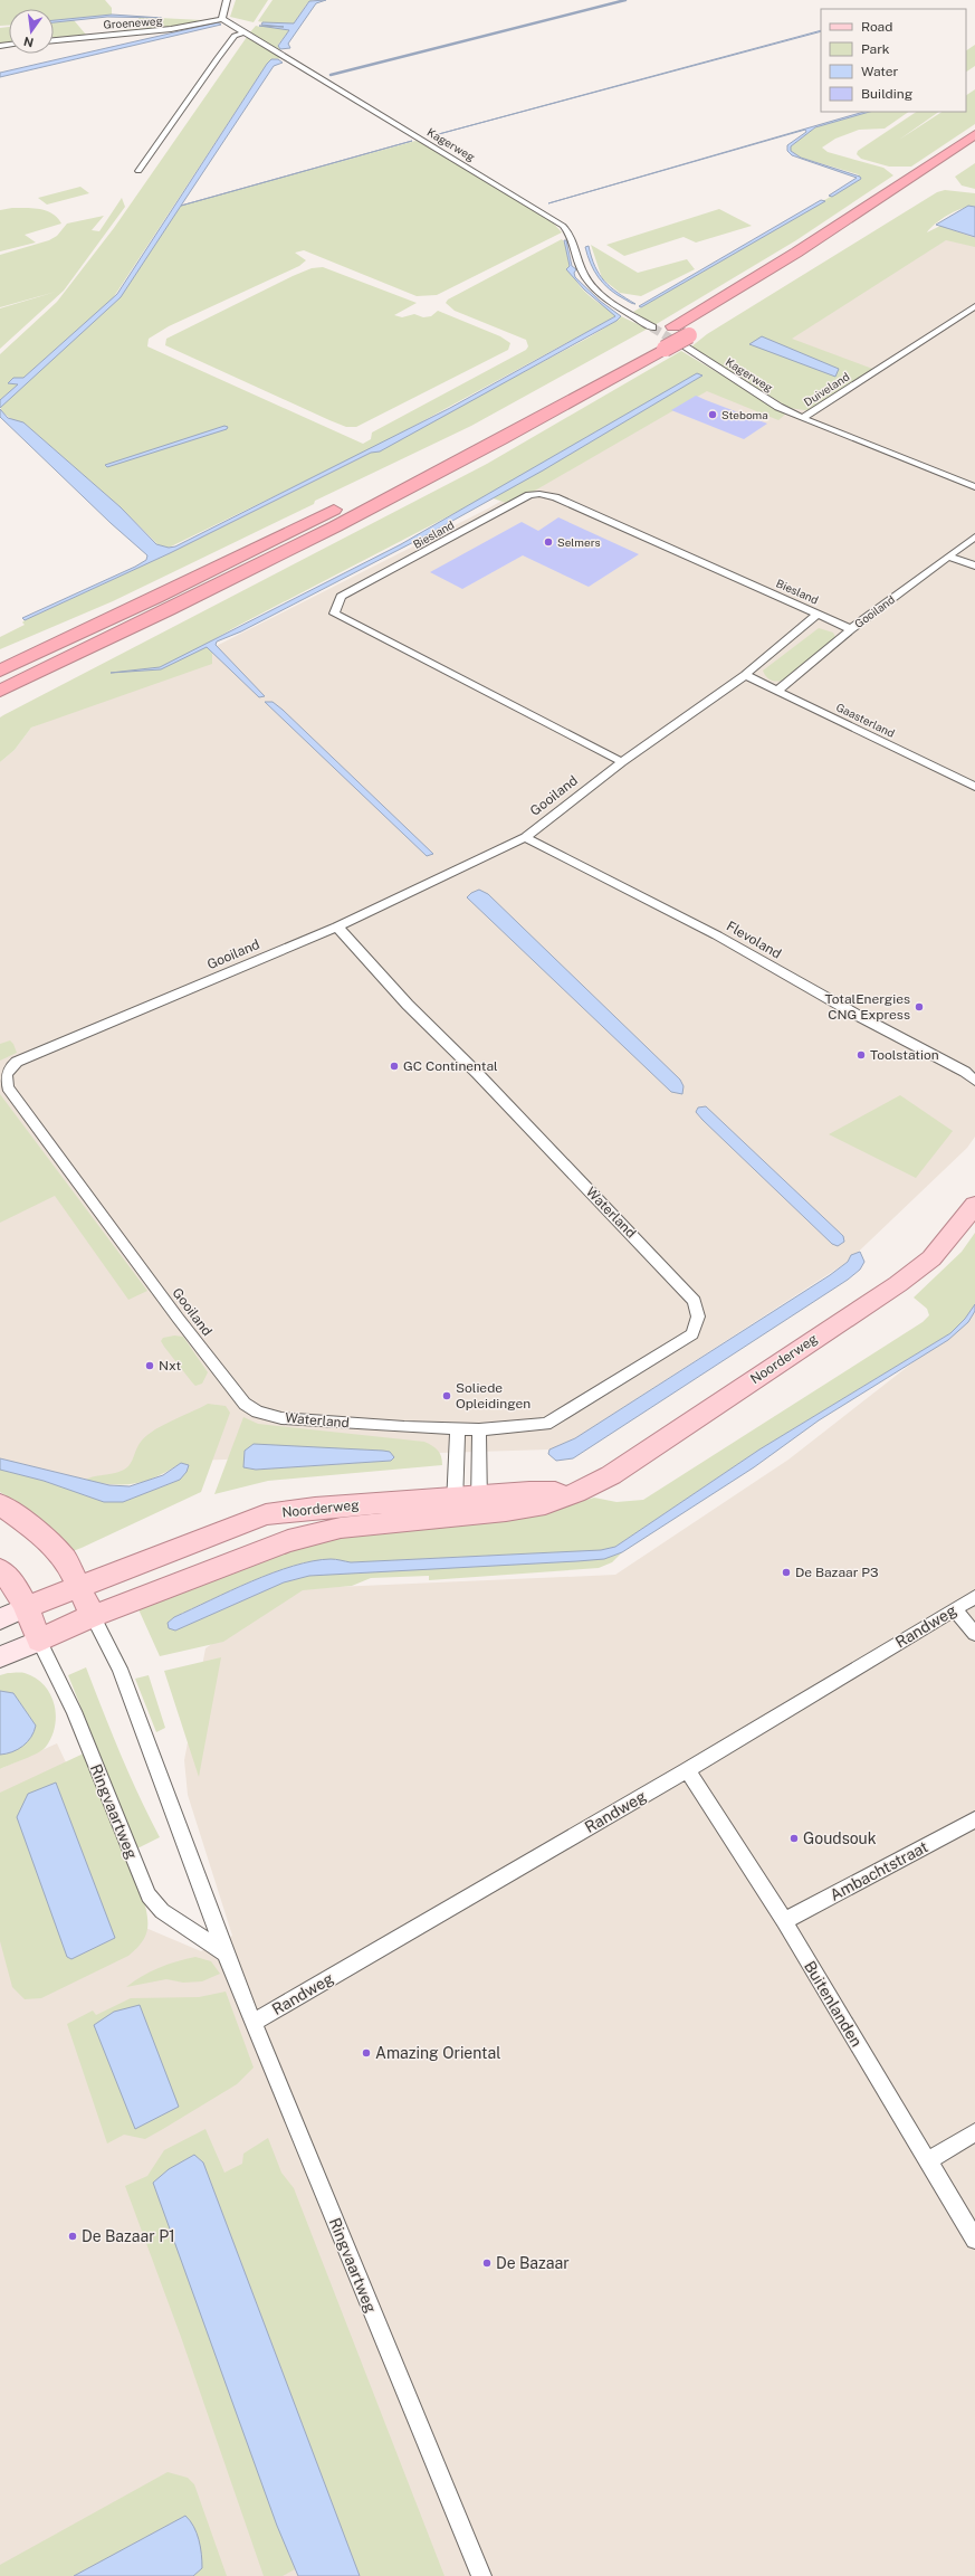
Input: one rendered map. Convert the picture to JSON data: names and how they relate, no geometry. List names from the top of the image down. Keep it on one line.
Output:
{"streets":{"main road":["Noorderweg"],"street":["Groeneweg","Kagerweg","Duiveland","Biesland","Gooiland","Gaasterland","Flevoland","Waterland","Randweg","Ringvaartweg","Ambachtstraat","Buitenlanden"]},"crossings":[["Groeneweg","Kagerweg"],["Kagerweg","Duiveland"],["Biesland","Gooiland"],["Gooiland","Gaasterland"],["Gooiland","Flevoland"],["Gooiland","Waterland"],["Noorderweg","Ringvaartweg"],["Randweg","Ringvaartweg"],["Randweg","Buitenlanden"],["Ambachtstraat","Buitenlanden"]],"places":["Steboma","Selmers","TotalEnergies CNG Express","Toolstation","GC Continental","Nxt","Soliede Opleidingen","De Bazaar P3","Goudsouk","Amazing Oriental","De Bazaar P1","De Bazaar"],"legend":["Road","Park","Water","Building"],"north":"bottom"}
